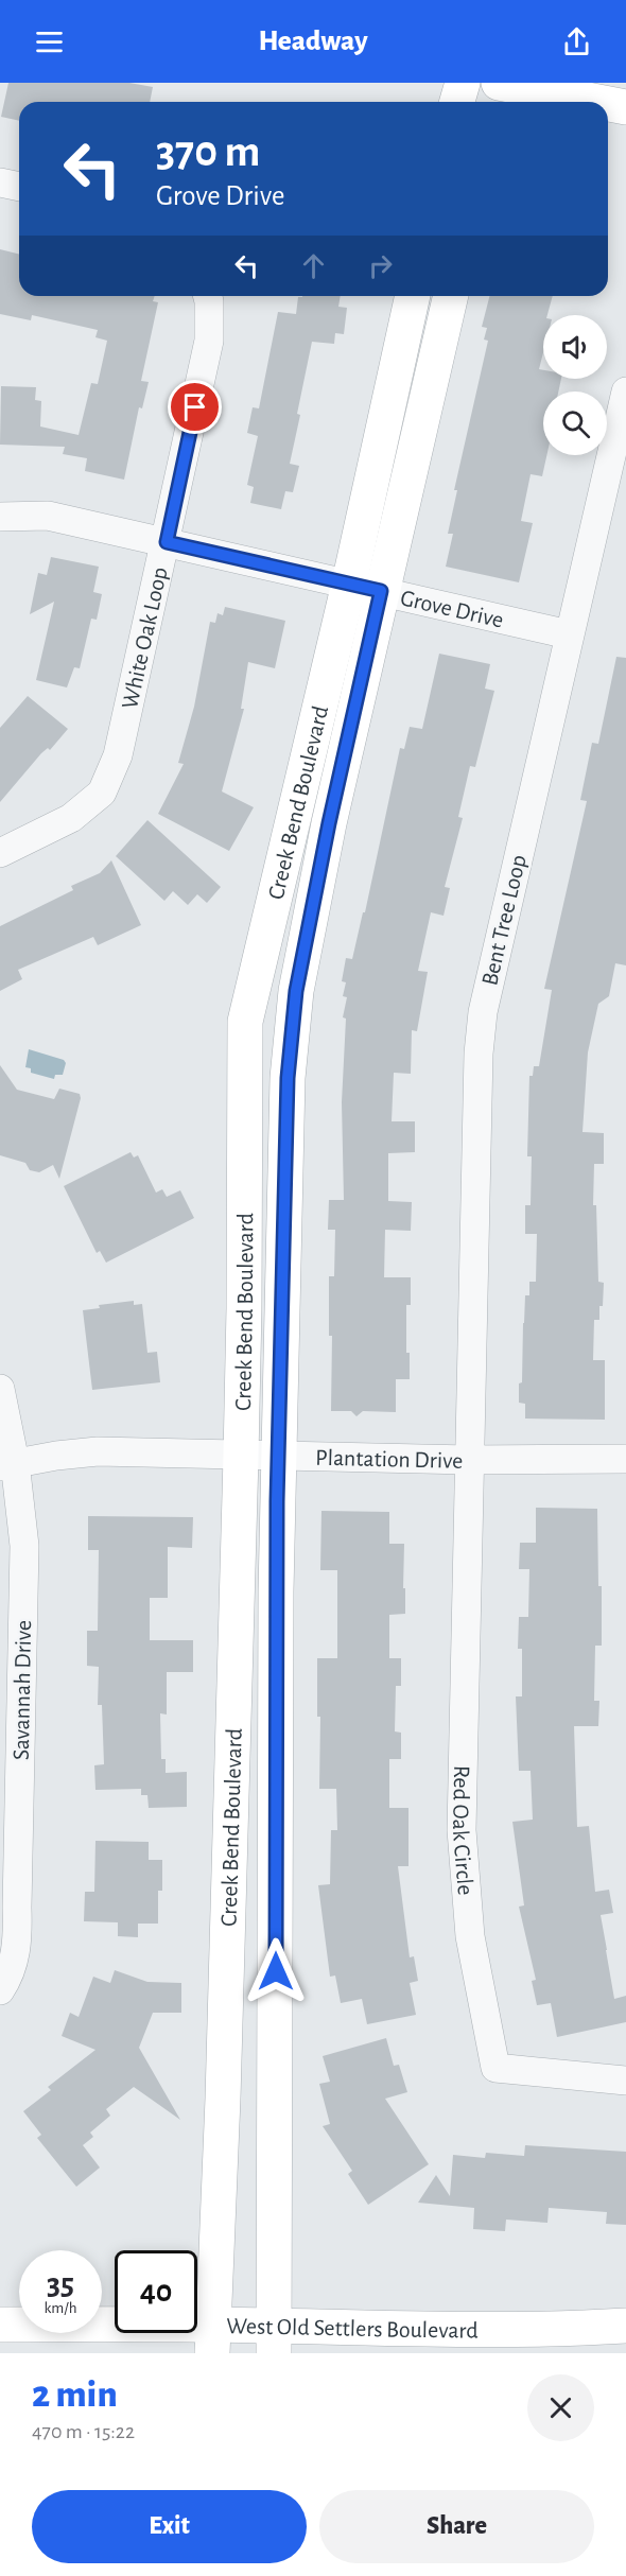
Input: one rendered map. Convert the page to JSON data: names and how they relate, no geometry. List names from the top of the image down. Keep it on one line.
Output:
{"streets":{"street":["Grove Drive","White Oak Loop","Creek Bend Boulevard","Bent Tree Loop","Plantation Drive","Savannah Drive","Red Oak Circle","West Old Settlers Boulevard"]},"crossings":[["Grove Drive","White Oak Loop"],["Grove Drive","Creek Bend Boulevard"],["Grove Drive","Bent Tree Loop"],["Creek Bend Boulevard","Plantation Drive"],["Creek Bend Boulevard","West Old Settlers Boulevard"],["Bent Tree Loop","Plantation Drive"],["Bent Tree Loop","Red Oak Circle"],["Plantation Drive","Savannah Drive"],["Plantation Drive","Red Oak Circle"]],"page":{"header":"Headway","turn":["370 m","Grove Drive"],"speed":"35 km/h","limit":"40","heading":["2 min","470 m · 15:22"],"buttons":["Exit","Share"]}}
